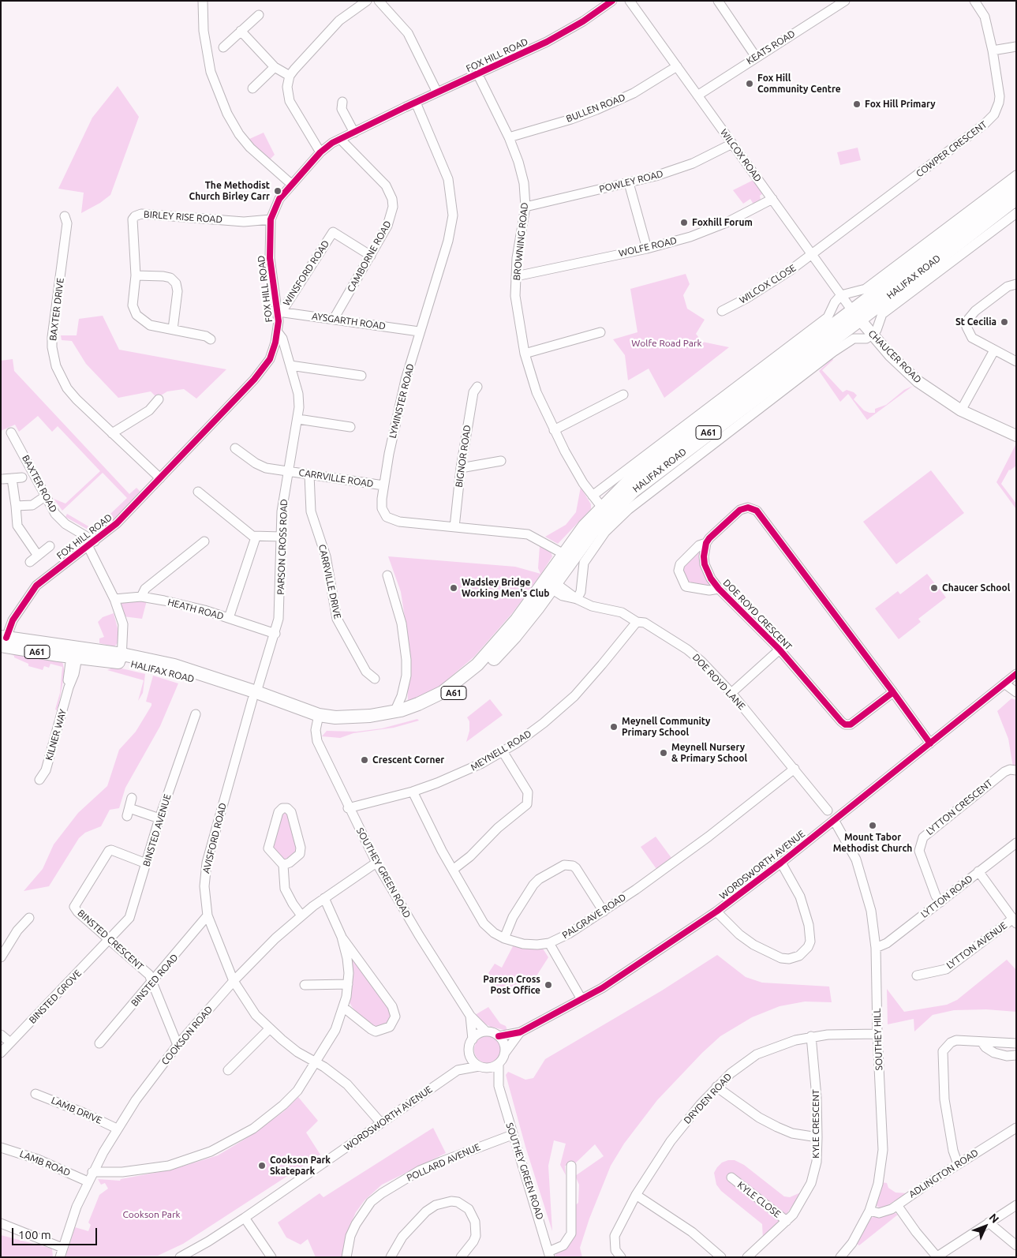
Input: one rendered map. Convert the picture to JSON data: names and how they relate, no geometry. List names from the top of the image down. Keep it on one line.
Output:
{"streets":{"highway":["HALIFAX ROAD","A61"],"main road":["CHAUCER ROAD"],"street":["KEATS ROAD","FOX HILL ROAD","BULLEN ROAD","COWPER CRESCENT","WILCOX ROAD","POWLEY ROAD","BIRLEY RISE ROAD","BROWNING ROAD","WOLFE ROAD","CAMBORNE ROAD","WINSFORD ROAD","WILCOX CLOSE","BAXTER DRIVE","AYSGARTH ROAD","LYMINSTER ROAD","BIGNOR ROAD","CARRVILLE ROAD","BAXTER ROAD","PARSON CROSS ROAD","CARRVILLE DRIVE","HEATH ROAD","DOE ROYD CRESCENT","DOE ROYD LANE","KILNER WAY","MEYNELL ROAD","LYTTON CRESCENT","BINSTED AVENUE","AVISFORD ROAD","WORDSWORTH AVENUE","SOUTHEY GREEN ROAD","LYTTON ROAD","PALGRAVE ROAD","BINSTED CRESCENT","LYTTON AVENUE","BINSTED ROAD","BINSTED GROVE","COOKSON ROAD","SOUTHEY HILL","DRYDEN ROAD","LAMB DRIVE","KYLE CRESCENT","POLLARD AVENUE","LAMB ROAD","ADLINGTON ROAD","KYLE CLOSE"]},"crossings":[["KEATS ROAD","WILCOX ROAD"],["FOX HILL ROAD","BIRLEY RISE ROAD"],["FOX HILL ROAD","BROWNING ROAD"],["FOX HILL ROAD","CAMBORNE ROAD"],["FOX HILL ROAD","WINSFORD ROAD"],["FOX HILL ROAD","HALIFAX ROAD"],["FOX HILL ROAD","BAXTER DRIVE"],["FOX HILL ROAD","AYSGARTH ROAD"],["FOX HILL ROAD","LYMINSTER ROAD"],["FOX HILL ROAD","BAXTER ROAD"],["FOX HILL ROAD","PARSON CROSS ROAD"],["BULLEN ROAD","WILCOX ROAD"],["BULLEN ROAD","BROWNING ROAD"],["COWPER CRESCENT","WILCOX ROAD"],["COWPER CRESCENT","WILCOX CLOSE"],["WILCOX ROAD","POWLEY ROAD"],["WILCOX ROAD","WOLFE ROAD"],["WILCOX ROAD","HALIFAX ROAD"],["WILCOX ROAD","WILCOX CLOSE"],["WILCOX ROAD","CHAUCER ROAD"],["POWLEY ROAD","BROWNING ROAD"],["BROWNING ROAD","WOLFE ROAD"],["BROWNING ROAD","HALIFAX ROAD"],["CAMBORNE ROAD","WINSFORD ROAD"],["CAMBORNE ROAD","AYSGARTH ROAD"],["WINSFORD ROAD","AYSGARTH ROAD"],["HALIFAX ROAD","CHAUCER ROAD"],["HALIFAX ROAD","LYMINSTER ROAD"],["HALIFAX ROAD","PARSON CROSS ROAD"],["HALIFAX ROAD","DOE ROYD LANE"],["HALIFAX ROAD","KILNER WAY"],["HALIFAX ROAD","AVISFORD ROAD"],["HALIFAX ROAD","SOUTHEY GREEN ROAD"],["AYSGARTH ROAD","LYMINSTER ROAD"],["LYMINSTER ROAD","BIGNOR ROAD"],["LYMINSTER ROAD","CARRVILLE ROAD"],["CARRVILLE ROAD","PARSON CROSS ROAD"],["CARRVILLE ROAD","CARRVILLE DRIVE"],["PARSON CROSS ROAD","HEATH ROAD"],["PARSON CROSS ROAD","AVISFORD ROAD"],["DOE ROYD CRESCENT","WORDSWORTH AVENUE"],["DOE ROYD LANE","MEYNELL ROAD"],["DOE ROYD LANE","PALGRAVE ROAD"],["MEYNELL ROAD","SOUTHEY GREEN ROAD"],["MEYNELL ROAD","PALGRAVE ROAD"],["LYTTON CRESCENT","LYTTON ROAD"],["BINSTED AVENUE","BINSTED CRESCENT"],["BINSTED AVENUE","BINSTED GROVE"],["AVISFORD ROAD","WORDSWORTH AVENUE"],["AVISFORD ROAD","BINSTED ROAD"],["AVISFORD ROAD","COOKSON ROAD"],["WORDSWORTH AVENUE","SOUTHEY GREEN ROAD"],["WORDSWORTH AVENUE","SOUTHEY HILL"],["SOUTHEY GREEN ROAD","COOKSON ROAD"],["SOUTHEY GREEN ROAD","POLLARD AVENUE"],["LYTTON ROAD","SOUTHEY HILL"],["BINSTED CRESCENT","BINSTED ROAD"],["BINSTED CRESCENT","BINSTED GROVE"],["BINSTED CRESCENT","COOKSON ROAD"],["COOKSON ROAD","LAMB DRIVE"],["COOKSON ROAD","LAMB ROAD"],["SOUTHEY HILL","DRYDEN ROAD"],["SOUTHEY HILL","ADLINGTON ROAD"],["DRYDEN ROAD","KYLE CRESCENT"],["KYLE CRESCENT","KYLE CLOSE"]],"parks":["Wolfe Road Park","Cookson Park"],"places":["Fox Hill Community Centre","Fox Hill Primary","The Methodist Church Birley Carr","Foxhill Forum","St Cecilia","Wadsley Bridge Working Men's Club","Chaucer School","Meynell Community Primary School","Meynell Nursery & Primary School","Crescent Corner","Mount Tabor Methodist Church","Parson Cross Post Office","Cookson Park Skatepark"],"scale_bar":"100 m","north":"top right"}
